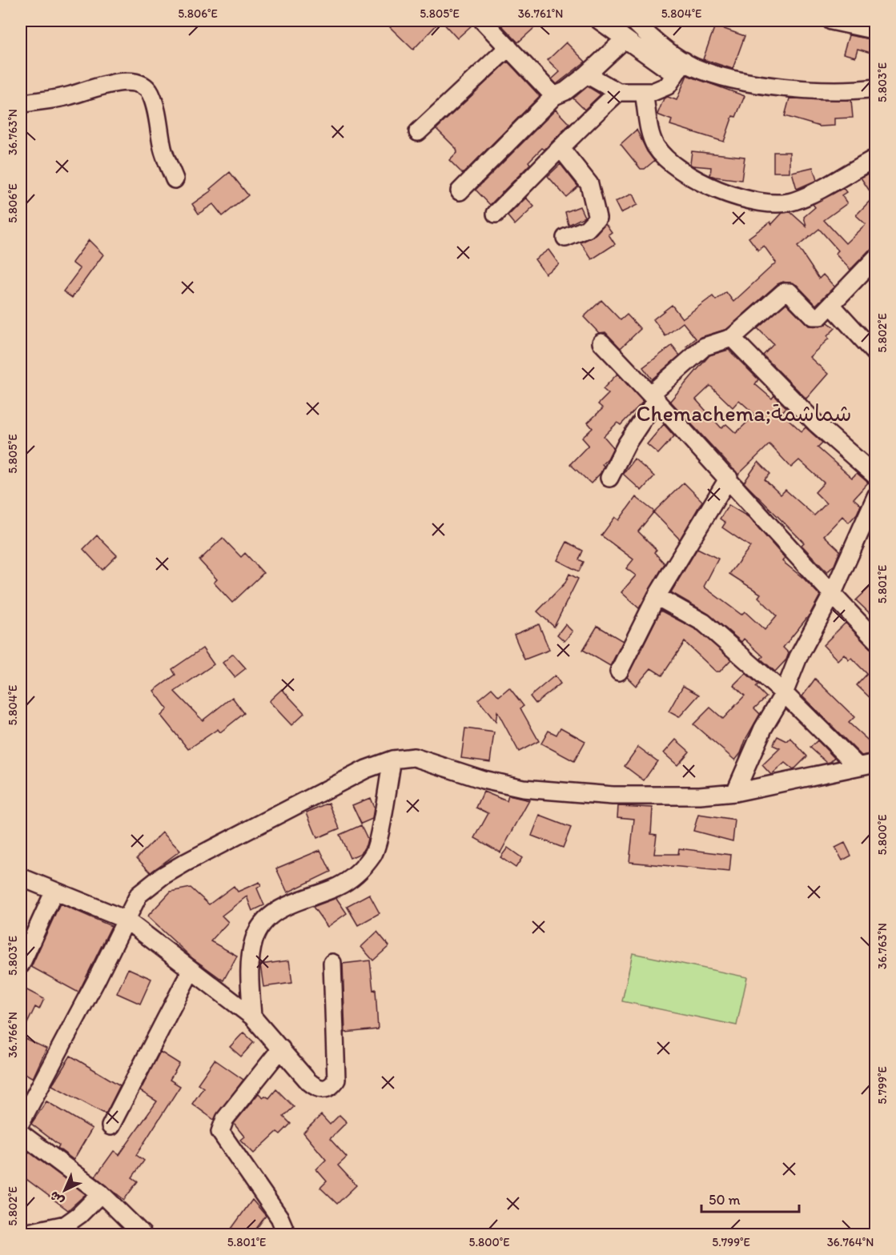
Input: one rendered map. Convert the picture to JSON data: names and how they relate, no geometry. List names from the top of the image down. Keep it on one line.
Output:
{"districts":["Chemachema;شماشمة"],"scale_bar":"50 m","north":"bottom left","coordinates":["5.806°E","5.805°E","36.761°N","5.804°E","5.803°E","36.763°N","5.802°E","5.801°E","5.800°E","36.766°N","5.799°E","36.764°N"]}
